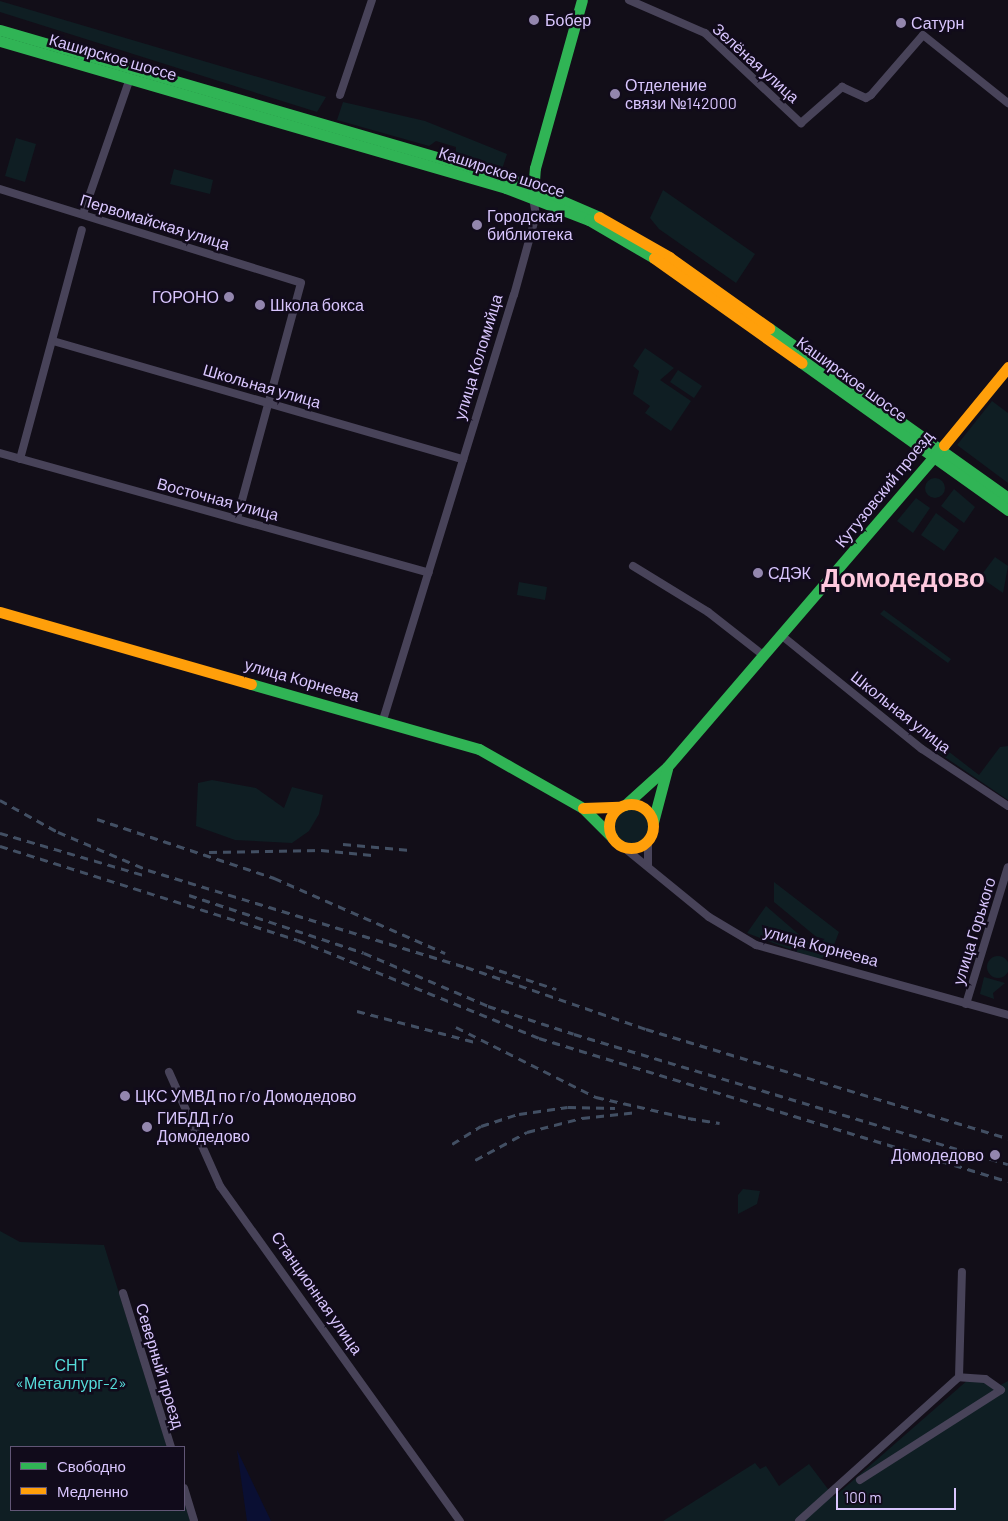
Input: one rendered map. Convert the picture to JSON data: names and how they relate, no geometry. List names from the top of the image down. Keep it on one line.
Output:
{"streets":{"main road":["Каширское шоссе","улица Коломийца","Кутузовский проезд","улица Корнеева"],"street":["Зелёная улица","Первомайская улица","Школьная улица","Восточная улица","улица Горького","Станционная улица","Северный проезд"]},"crossings":[["Каширское шоссе","улица Коломийца"],["Каширское шоссе","Кутузовский проезд"],["Первомайская улица","Школьная улица"],["улица Коломийца","Школьная улица"],["улица Коломийца","Восточная улица"],["улица Коломийца","улица Корнеева"],["Школьная улица","Кутузовский проезд"],["Кутузовский проезд","улица Корнеева"],["улица Корнеева","улица Горького"]],"districts":["Домодедово"],"parks":["СНТ «Металлург-2»"],"places":["Бобер","Сатурн","Отделение связи №142000","Городская библиотека","ГОРОНО","Школа бокса","СДЭК","ЦКС УМВД по г/о Домодедово","ГИБДД г/о Домодедово","Домодедово"],"legend":["Свободно","Медленно"],"scale_bar":"100 m"}
